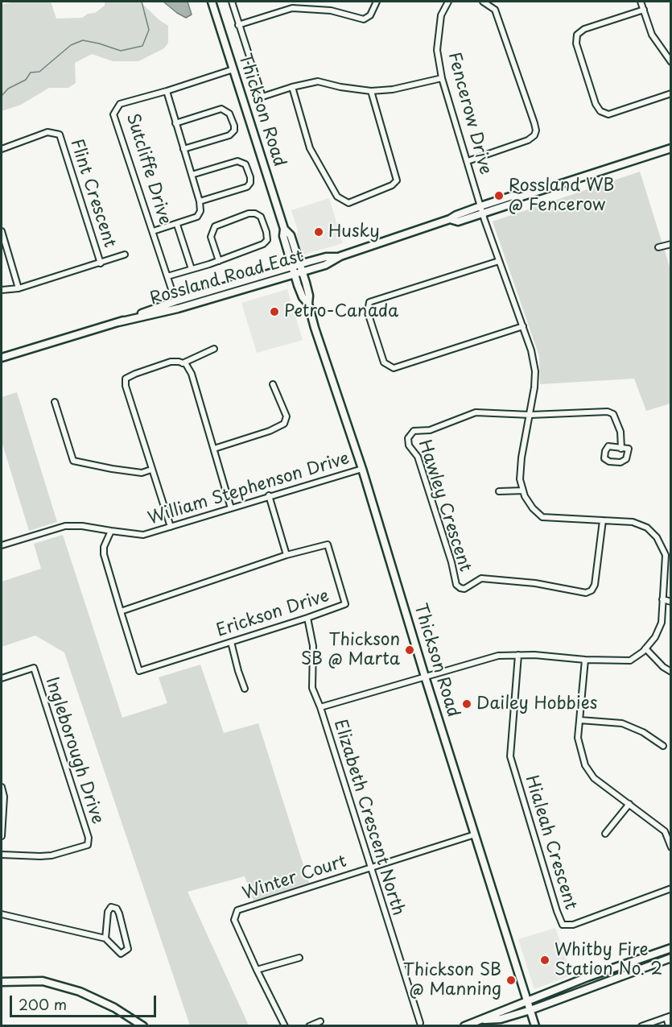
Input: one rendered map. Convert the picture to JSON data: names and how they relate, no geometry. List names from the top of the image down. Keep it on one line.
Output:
{"streets":{"main road":["Thickson Road","Rossland Road East"],"street":["Fencerow Drive","Sutcliffe Drive","Flint Crescent","William Stephenson Drive","Hawley Crescent","Erickson Drive","Ingleborough Drive","Elizabeth Crescent North","Hialeah Crescent","Winter Court"]},"crossings":[["Thickson Road","Sutcliffe Drive"],["Thickson Road","Rossland Road East"],["Thickson Road","William Stephenson Drive"],["Fencerow Drive","Rossland Road East"],["Fencerow Drive","Hawley Crescent"],["Sutcliffe Drive","Rossland Road East"],["William Stephenson Drive","Erickson Drive"],["Erickson Drive","Elizabeth Crescent North"],["Elizabeth Crescent North","Winter Court"]],"places":["Rossland WB @ Fencerow","Husky","Petro-Canada","Thickson SB @ Marta","Dailey Hobbies","Whitby Fire Station No. 2","Thickson SB @ Manning"],"scale_bar":"200 m"}
